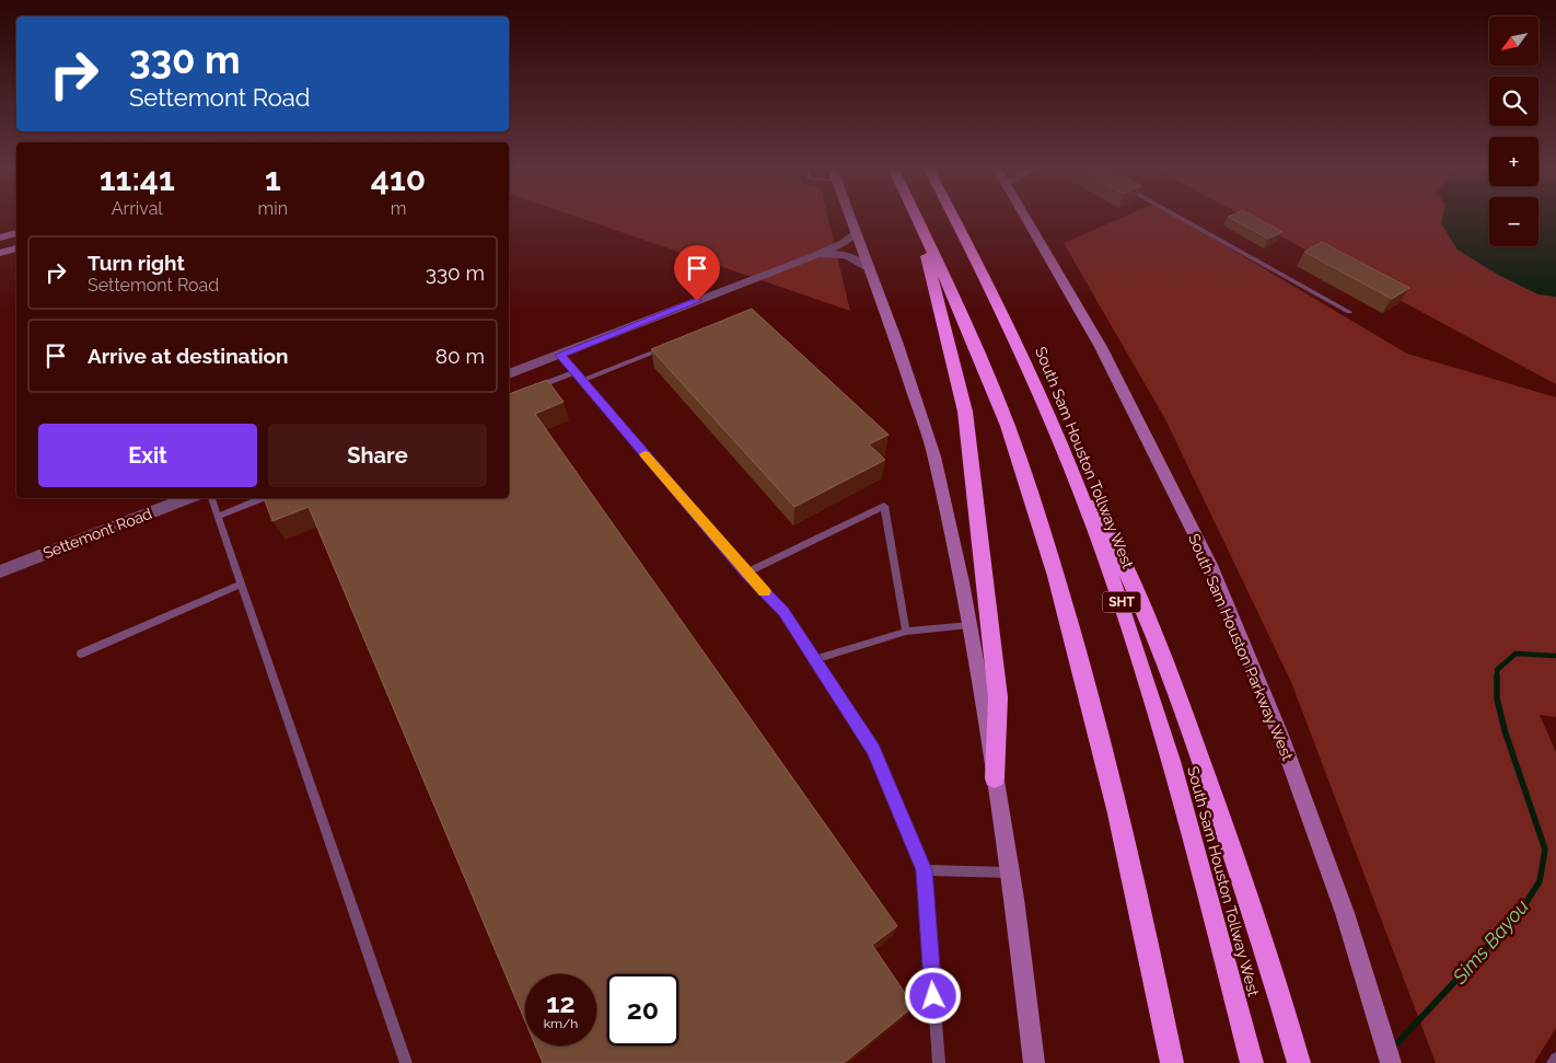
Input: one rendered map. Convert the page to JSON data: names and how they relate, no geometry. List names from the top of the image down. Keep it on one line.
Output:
{"streets":{"highway":["South Sam Houston Tollway West","SHT"],"main road":["South Sam Houston Parkway West"],"street":["Settemont Road"]},"water":["Sims Bayou"],"north":"bottom left","page":{"map_buttons":["+","−"],"turn":["330 m","Settemont Road"],"eta":["11:41","Arrival","1","min","410","m"],"list":[{"name":"Turn right","note":"Settemont Road","value":"330 m"},{"name":"Arrive at destination","value":"80 m"}],"buttons":["Exit","Share"],"speed":"12 km/h","limit":"20"}}
